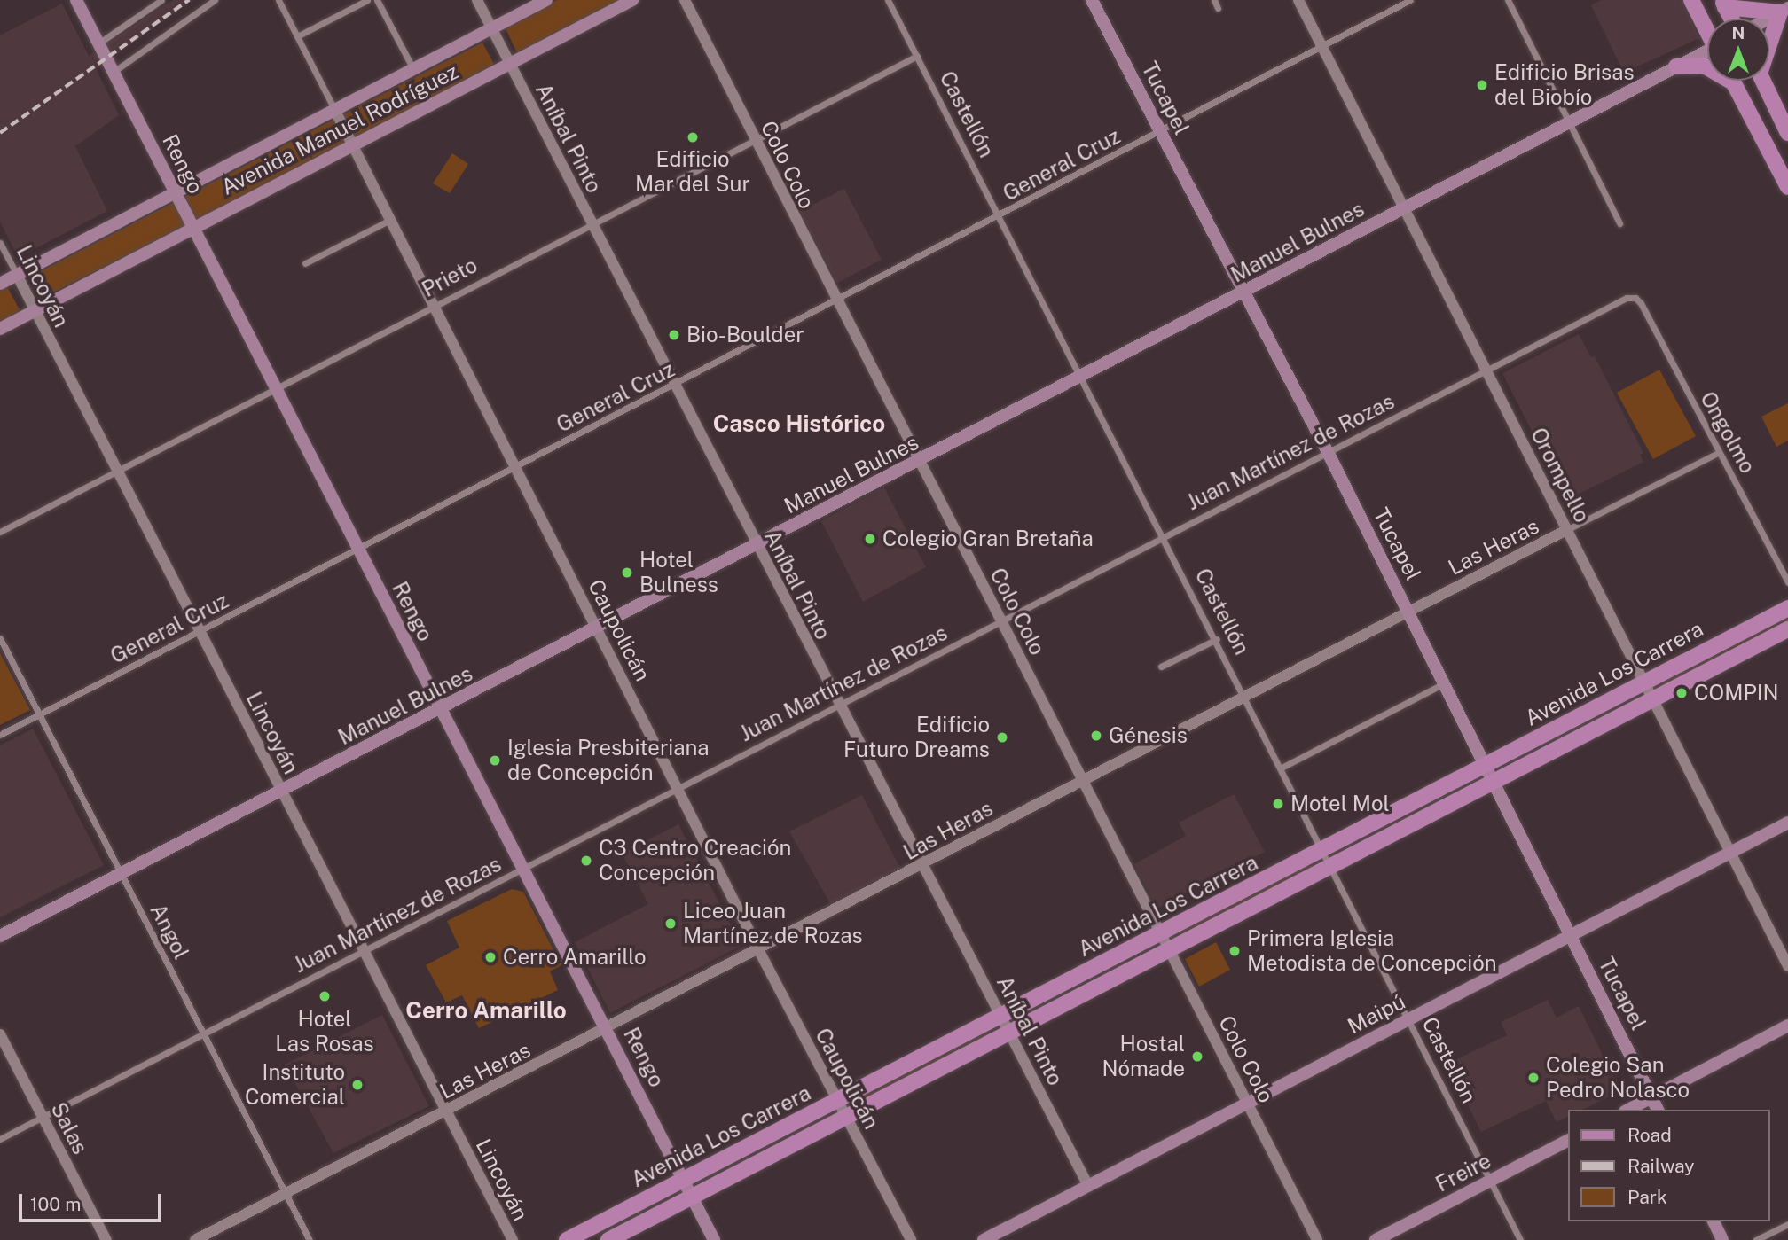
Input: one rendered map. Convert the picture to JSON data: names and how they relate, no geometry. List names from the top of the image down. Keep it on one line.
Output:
{"streets":{"main road":["Tucapel","Avenida Manuel Rodríguez","Rengo","Manuel Bulnes","Avenida Los Carrera","Maipú","Freire"],"street":["Castellón","Aníbal Pinto","Colo Colo","General Cruz","Prieto","Lincoyán","Ongolmo","Juan Martínez de Rozas","Orompello","Las Heras","Caupolicán","Angol","Salas"]},"crossings":[["Tucapel","General Cruz"],["Tucapel","Manuel Bulnes"],["Tucapel","Juan Martínez de Rozas"],["Tucapel","Las Heras"],["Tucapel","Avenida Los Carrera"],["Tucapel","Maipú"],["Castellón","General Cruz"],["Castellón","Manuel Bulnes"],["Castellón","Prieto"],["Castellón","Juan Martínez de Rozas"],["Castellón","Las Heras"],["Castellón","Avenida Los Carrera"],["Castellón","Maipú"],["Castellón","Freire"],["Avenida Manuel Rodríguez","Aníbal Pinto"],["Avenida Manuel Rodríguez","Rengo"],["Avenida Manuel Rodríguez","Lincoyán"],["Avenida Manuel Rodríguez","Caupolicán"],["Aníbal Pinto","General Cruz"],["Aníbal Pinto","Manuel Bulnes"],["Aníbal Pinto","Prieto"],["Aníbal Pinto","Juan Martínez de Rozas"],["Aníbal Pinto","Las Heras"],["Aníbal Pinto","Avenida Los Carrera"],["Aníbal Pinto","Maipú"],["Rengo","General Cruz"],["Rengo","Manuel Bulnes"],["Rengo","Prieto"],["Rengo","Juan Martínez de Rozas"],["Rengo","Las Heras"],["Rengo","Avenida Los Carrera"],["Colo Colo","General Cruz"],["Colo Colo","Manuel Bulnes"],["Colo Colo","Prieto"],["Colo Colo","Juan Martínez de Rozas"],["Colo Colo","Las Heras"],["Colo Colo","Avenida Los Carrera"],["Colo Colo","Maipú"],["General Cruz","Lincoyán"],["General Cruz","Orompello"],["General Cruz","Caupolicán"],["General Cruz","Angol"],["Manuel Bulnes","Lincoyán"],["Manuel Bulnes","Orompello"],["Manuel Bulnes","Caupolicán"],["Manuel Bulnes","Angol"],["Prieto","Lincoyán"],["Prieto","Caupolicán"],["Lincoyán","Juan Martínez de Rozas"],["Lincoyán","Las Heras"],["Ongolmo","Juan Martínez de Rozas"],["Ongolmo","Las Heras"],["Juan Martínez de Rozas","Orompello"],["Juan Martínez de Rozas","Caupolicán"],["Juan Martínez de Rozas","Angol"],["Juan Martínez de Rozas","Salas"],["Orompello","Las Heras"],["Orompello","Avenida Los Carrera"],["Orompello","Maipú"],["Las Heras","Caupolicán"],["Las Heras","Angol"],["Caupolicán","Avenida Los Carrera"]],"districts":["Casco Histórico","Cerro Amarillo"],"places":["Edificio Brisas del Biobío","Edificio Mar del Sur","Bio-Boulder","Colegio Gran Bretaña","Hotel Bulness","COMPIN","Génesis","Edificio Futuro Dreams","Iglesia Presbiteriana de Concepción","Motel Mol","C3 Centro Creación Concepción","Liceo Juan Martínez de Rozas","Primera Iglesia Metodista de Concepción","Cerro Amarillo","Hotel Las Rosas","Hostal Nómade","Colegio San Pedro Nolasco","Instituto Comercial"],"legend":["Road","Railway","Park"],"scale_bar":"100 m","north":"top"}
